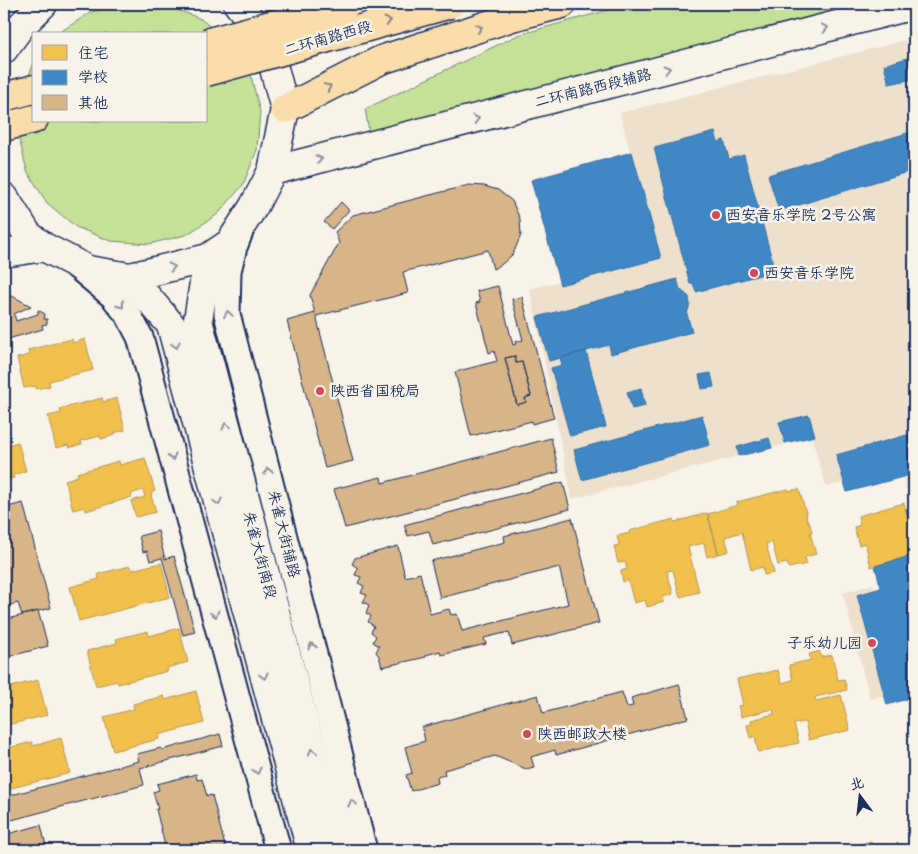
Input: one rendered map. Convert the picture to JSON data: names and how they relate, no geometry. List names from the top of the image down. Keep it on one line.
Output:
{"streets":{"highway":["二环南路西段"],"main road":["二环南路西段辅路","朱雀大街南段"],"street":["朱雀大街辅路"]},"one_way":["二环南路西段辅路"],"places":["西安音乐学院 2号公寓","西安音乐学院","陕西省国税局","子乐幼儿园","陕西邮政大楼"],"legend":["住宅","学校","其他"],"north":"top"}
